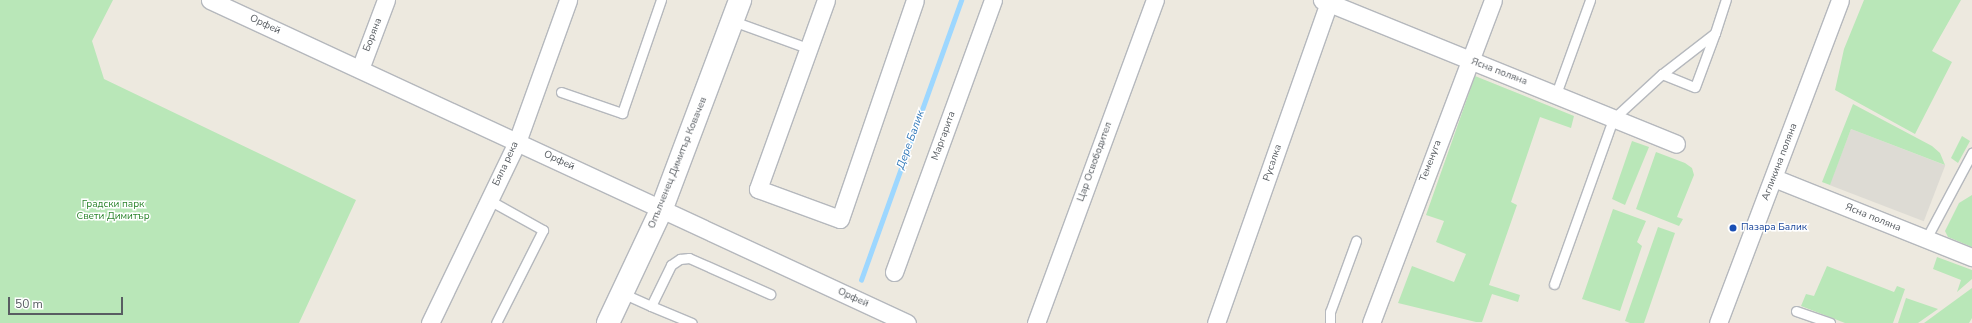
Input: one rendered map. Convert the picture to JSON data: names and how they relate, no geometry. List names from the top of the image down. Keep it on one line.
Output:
{"streets":{"street":["Орфей","Боряна","Ясна поляна","Маргарита","Теменуга","Цар Освободител","Агликина поляна","Опълченец Димитър Ковачев","Русалка","Бяла река"]},"crossings":[["Орфей","Боряна"],["Орфей","Опълченец Димитър Ковачев"],["Орфей","Бяла река"],["Ясна поляна","Теменуга"],["Ясна поляна","Агликина поляна"],["Ясна поляна","Русалка"]],"water":["Дере Балик"],"parks":["Градски парк Свети Димитър"],"places":["Пазара Балик"],"scale_bar":"50 m"}
